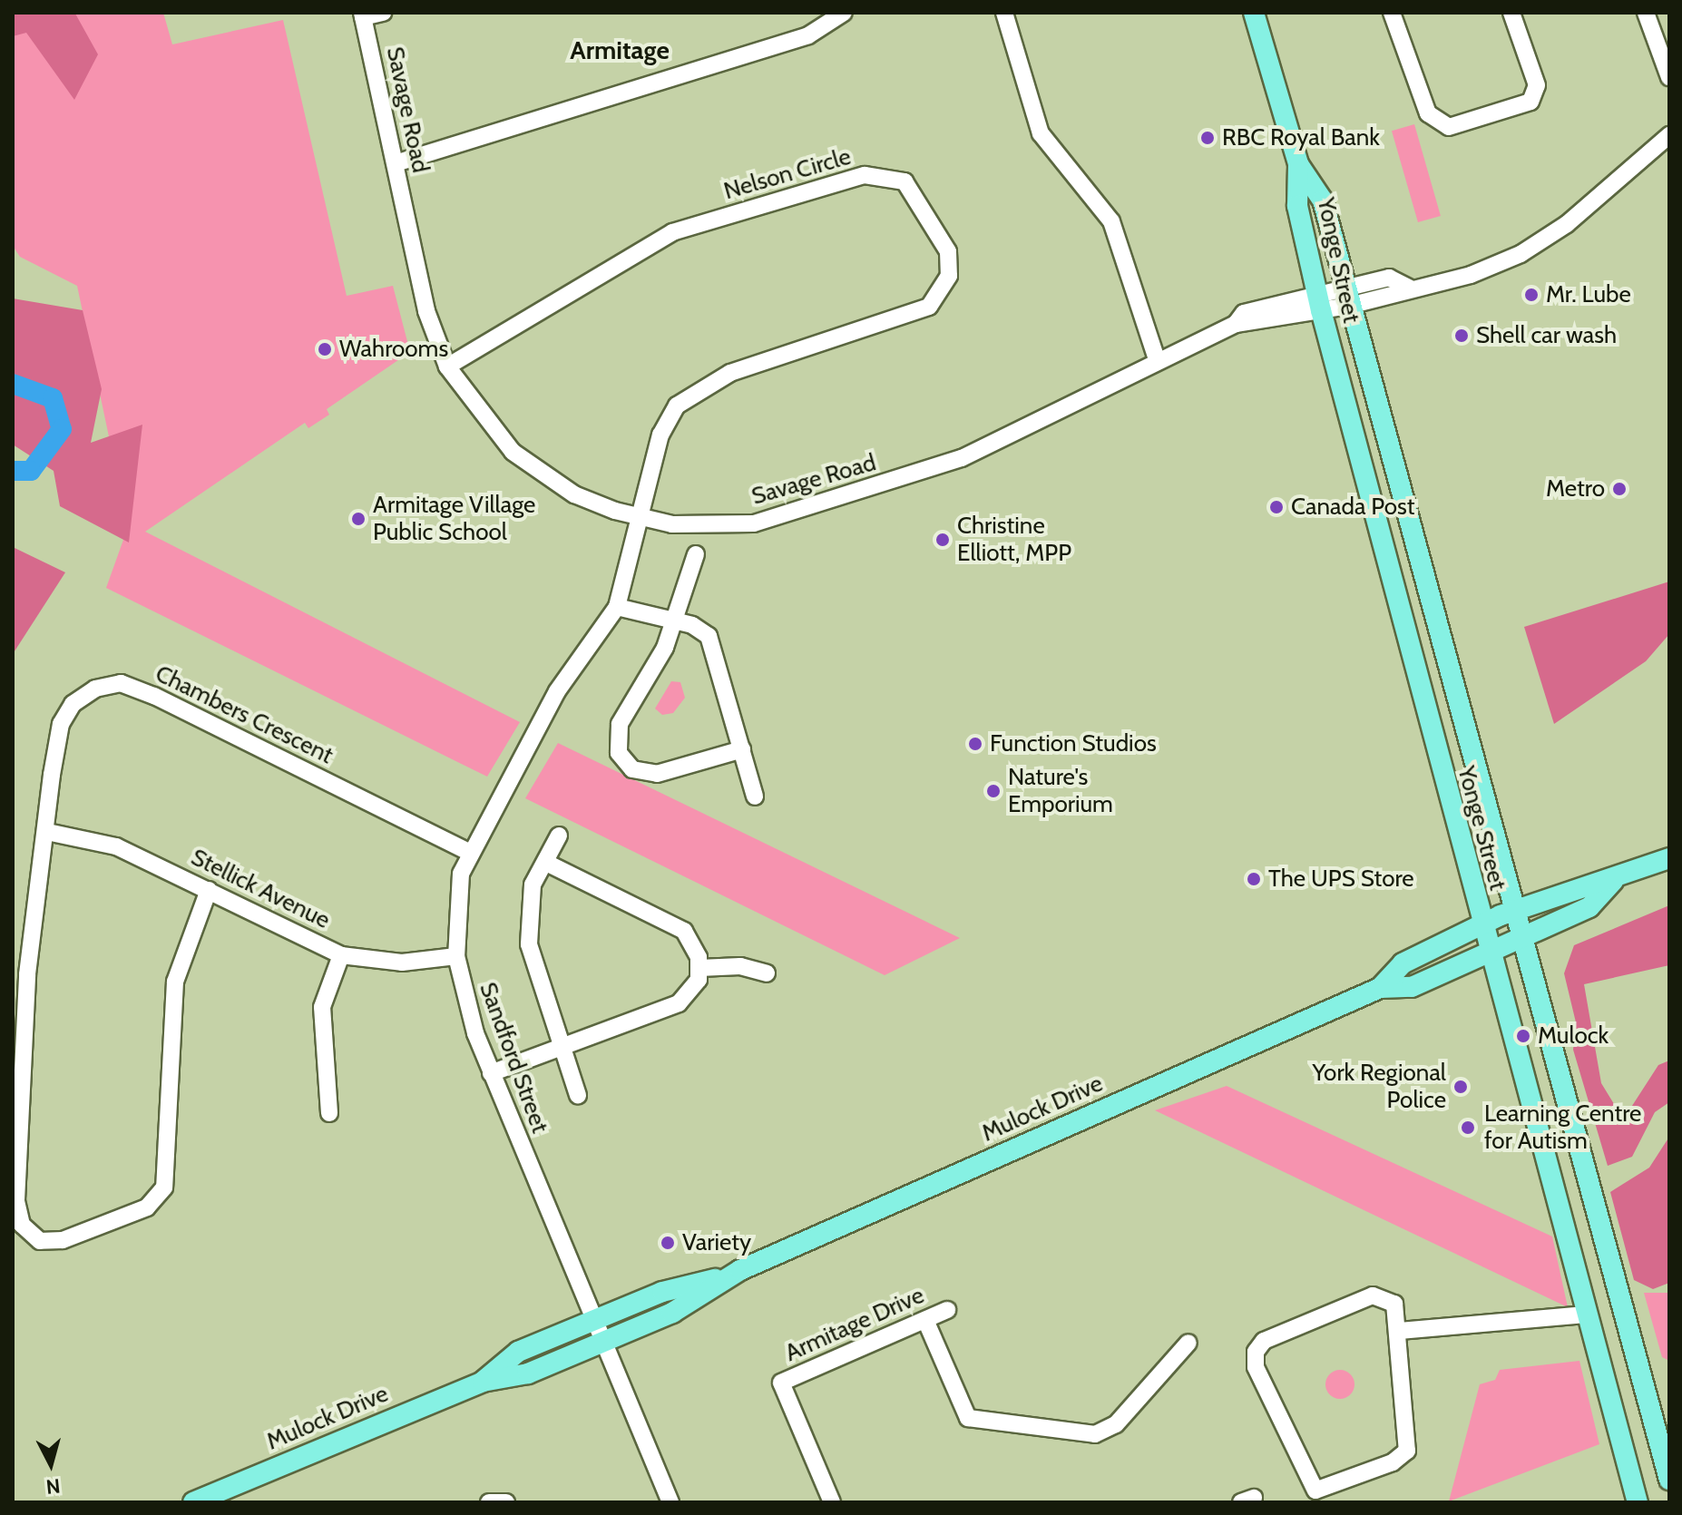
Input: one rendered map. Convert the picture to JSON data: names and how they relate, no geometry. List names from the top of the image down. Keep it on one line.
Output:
{"streets":{"main road":["Yonge Street","Mulock Drive"],"street":["Savage Road","Nelson Circle","Chambers Crescent","Stellick Avenue","Sandford Street","Armitage Drive"]},"crossings":[["Savage Road","Nelson Circle"],["Savage Road","Yonge Street"],["Savage Road","Sandford Street"],["Nelson Circle","Sandford Street"],["Yonge Street","Mulock Drive"],["Chambers Crescent","Stellick Avenue"],["Chambers Crescent","Sandford Street"],["Stellick Avenue","Sandford Street"],["Sandford Street","Mulock Drive"]],"districts":["Armitage"],"places":["RBC Royal Bank","Mr. Lube","Shell car wash","Wahrooms","Metro","Canada Post","Armitage Village Public School","Christine Elliott, MPP","Function Studios","Nature's Emporium","The UPS Store","Mulock","York Regional Police","Learning Centre for Autism","Variety"],"north":"bottom"}
